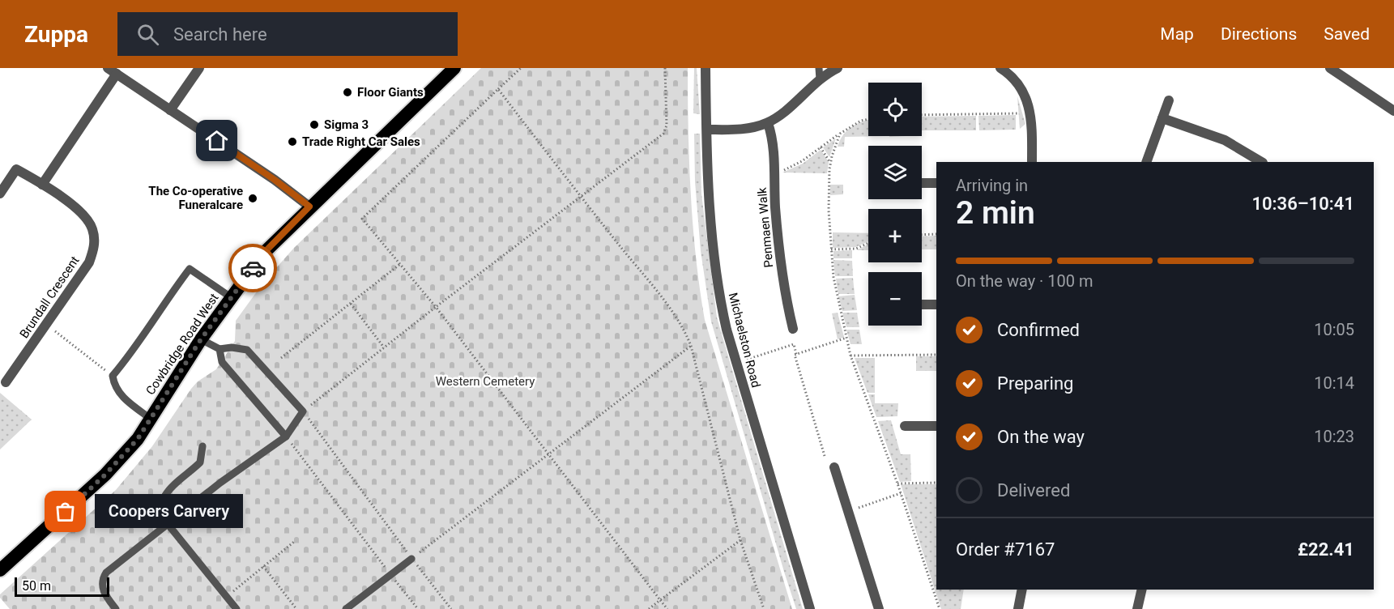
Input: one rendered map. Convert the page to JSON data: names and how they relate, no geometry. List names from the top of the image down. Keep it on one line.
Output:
{"streets":{"highway":["Cowbridge Road West"],"street":["Penmaen Walk","Brundall Crescent","Michaelston Road"]},"parks":["Western Cemetery"],"places":["Floor Giants","Sigma 3","Trade Right Car Sales","The Co-operative Funeralcare","Coopers Carvery"],"scale_bar":"50 m","page":{"header":"Zuppa","search":"Search here","nav":["Map","Directions","Saved"],"map_buttons":["+","−"],"heading":["2 min","Arriving in","10:36–10:41"],"panel":["Order #7167","£22.41"],"bar":"On the way · 100 m","list":[["Confirmed","10:05"],["Preparing","10:14"],["On the way","10:23"],"Delivered"],"bubble":"Coopers Carvery","scale":"50 m"}}
